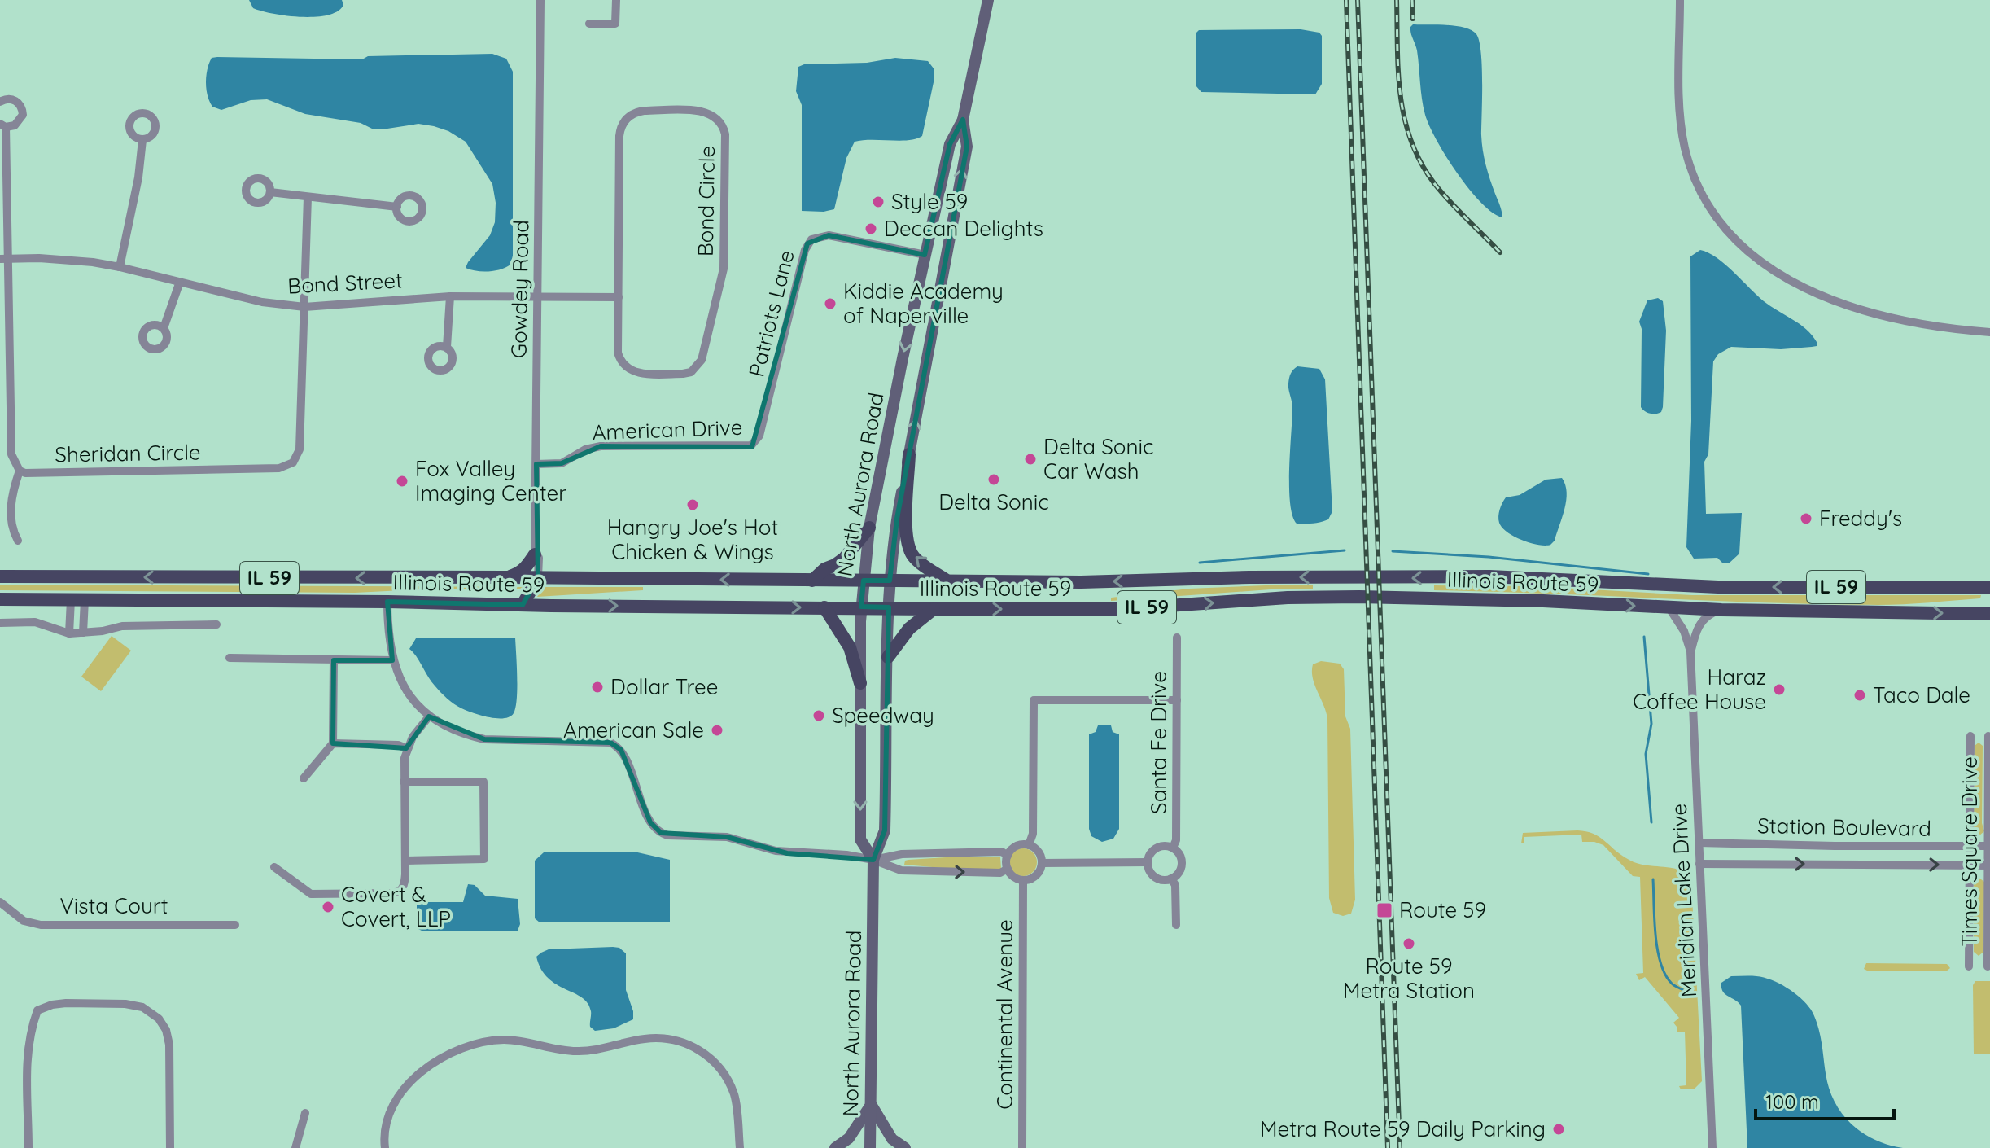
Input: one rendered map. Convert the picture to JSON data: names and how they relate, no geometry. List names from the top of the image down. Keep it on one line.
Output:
{"streets":{"main road":["North Aurora Road","IL 59","Illinois Route 59"],"street":["Bond Circle","Bond Street","Gowdey Road","Patriots Lane","American Drive","Sheridan Circle","Santa Fe Drive","Station Boulevard","Times Square Drive","Meridian Lake Drive","Vista Court","Continental Avenue"]},"crossings":[["Bond Circle","Bond Street"],["Bond Street","Gowdey Road"],["Bond Street","Sheridan Circle"],["Gowdey Road","American Drive"],["Gowdey Road","Illinois Route 59"],["Patriots Lane","American Drive"],["Patriots Lane","North Aurora Road"],["North Aurora Road","Illinois Route 59"],["Illinois Route 59","Meridian Lake Drive"],["Station Boulevard","Times Square Drive"],["Station Boulevard","Meridian Lake Drive"]],"places":{"other":["Style 59","Deccan Delights","Kiddie Academy of Naperville","Delta Sonic Car Wash","Delta Sonic","Fox Valley Imaging Center","Hangry Joe's Hot Chicken & Wings","Freddy's","Dollar Tree","Haraz Coffee House","Taco Dale","Speedway","American Sale","Covert & Covert, LLP","Route 59 Metra Station","Metra Route 59 Daily Parking"],"transit":["Route 59"]},"scale_bar":"100 m"}
